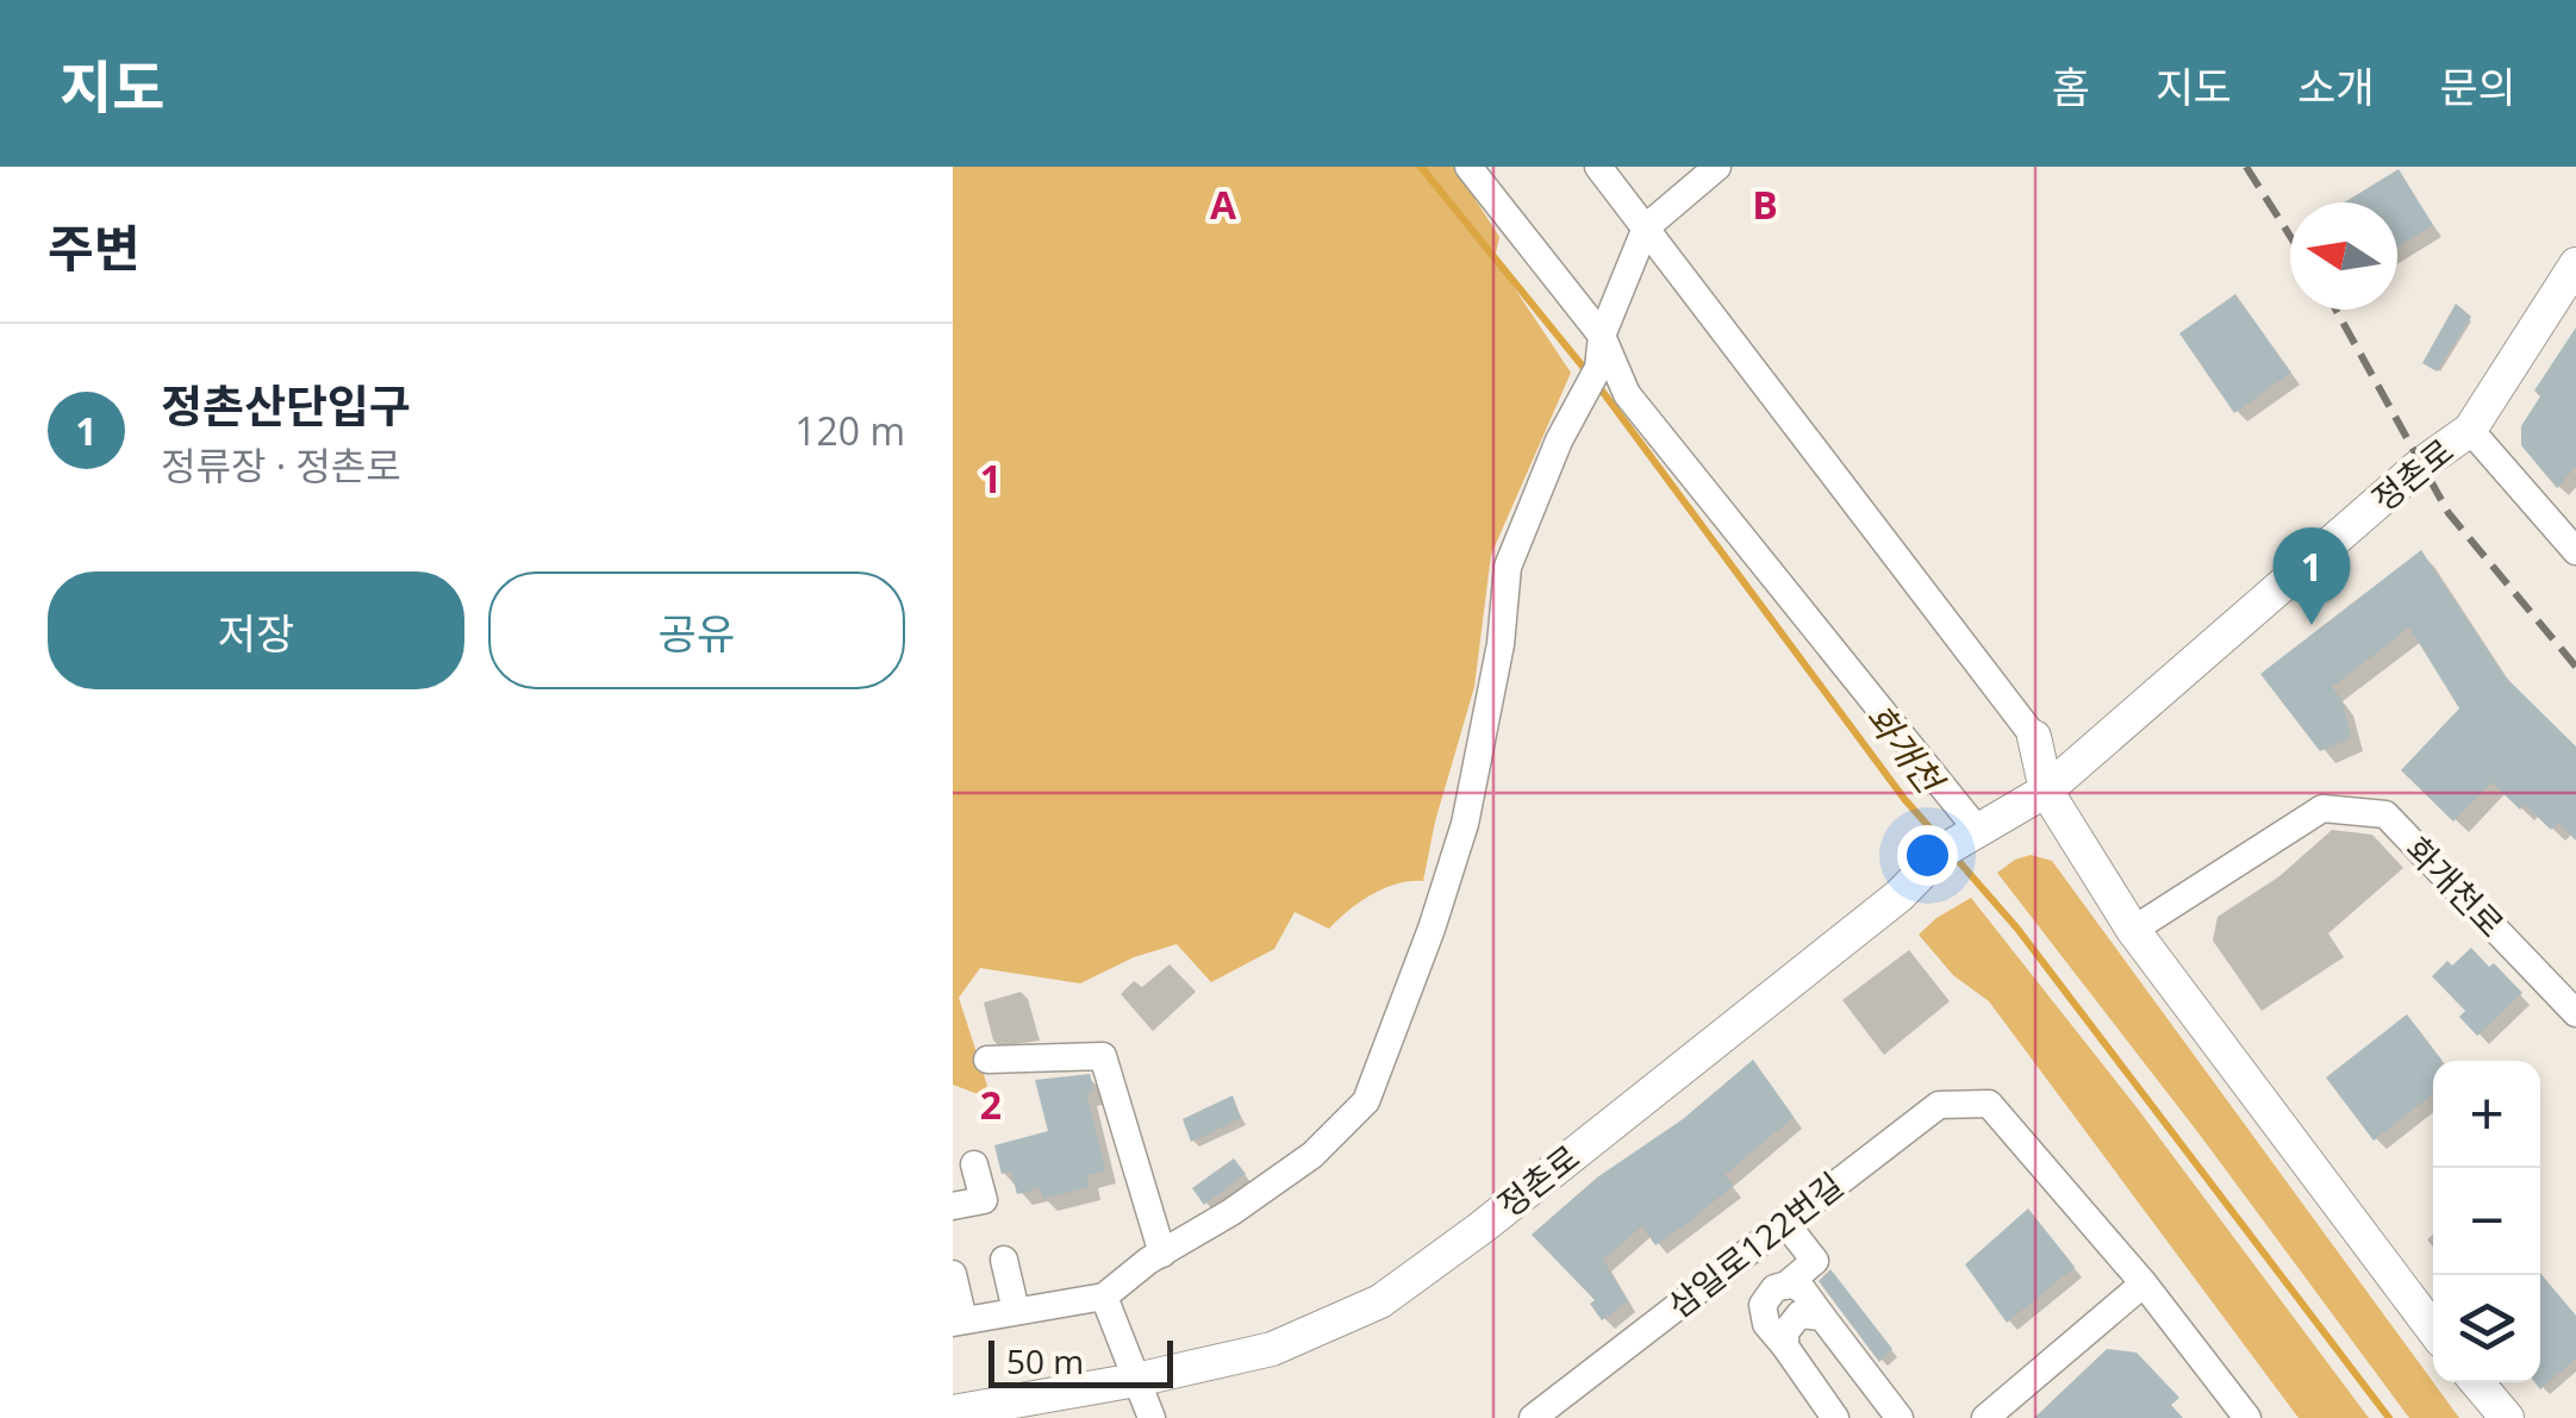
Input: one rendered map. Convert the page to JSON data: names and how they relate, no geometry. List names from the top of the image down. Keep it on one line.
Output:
{"streets":{"main road":["정촌로"],"street":["화개천로","삼일로122번길"]},"water":["화개천"],"scale_bar":"50 m","north":"left","page":{"header":"지도","nav":["홈","지도","소개","문의"],"heading":"주변","list":[{"mark":"1","name":"정촌산단입구","note":"정류장 · 정촌로","value":"120 m"}],"pins":"1","buttons":["저장","공유"],"map_buttons":["+","−"],"scale":"50 m"},"grid":{"columns":["A","B"],"rows":["1","2"]}}
